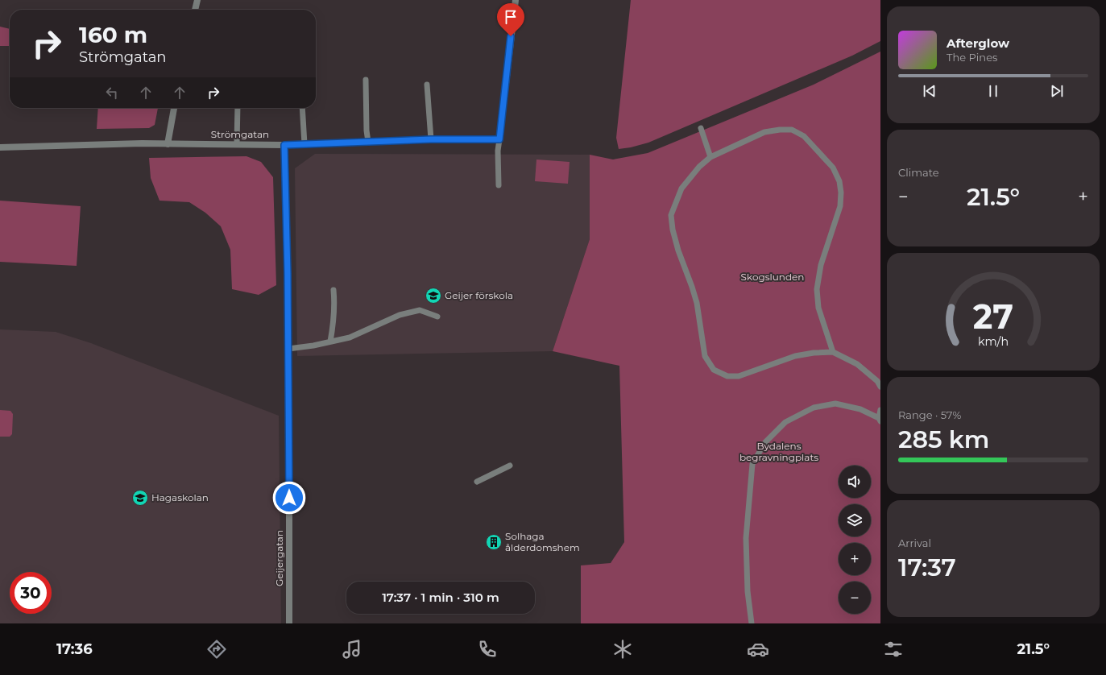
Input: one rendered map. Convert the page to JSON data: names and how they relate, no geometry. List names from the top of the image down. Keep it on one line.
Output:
{"streets":{"street":["Strömgatan","Geijergatan"]},"crossings":[["Strömgatan","Geijergatan"]],"parks":["Skogslunden","Bydalens begravningplats"],"places":{"school or university":["Geijer förskola","Hagaskolan"],"building":["Solhaga ålderdomshem"]},"page":{"turn":["160 m","Strömgatan"],"song":["Afterglow","The Pines"],"tile":["Climate",["Range · 57%","285 km"],["Arrival","17:37"]],"heat":["−","21.5°","+"],"map_buttons":["+","−"],"limit":"30","trip":"17:37 · 1 min · 310 m","tabs":["17:36","21.5°"],"gauge":["27","km/h"]}}
